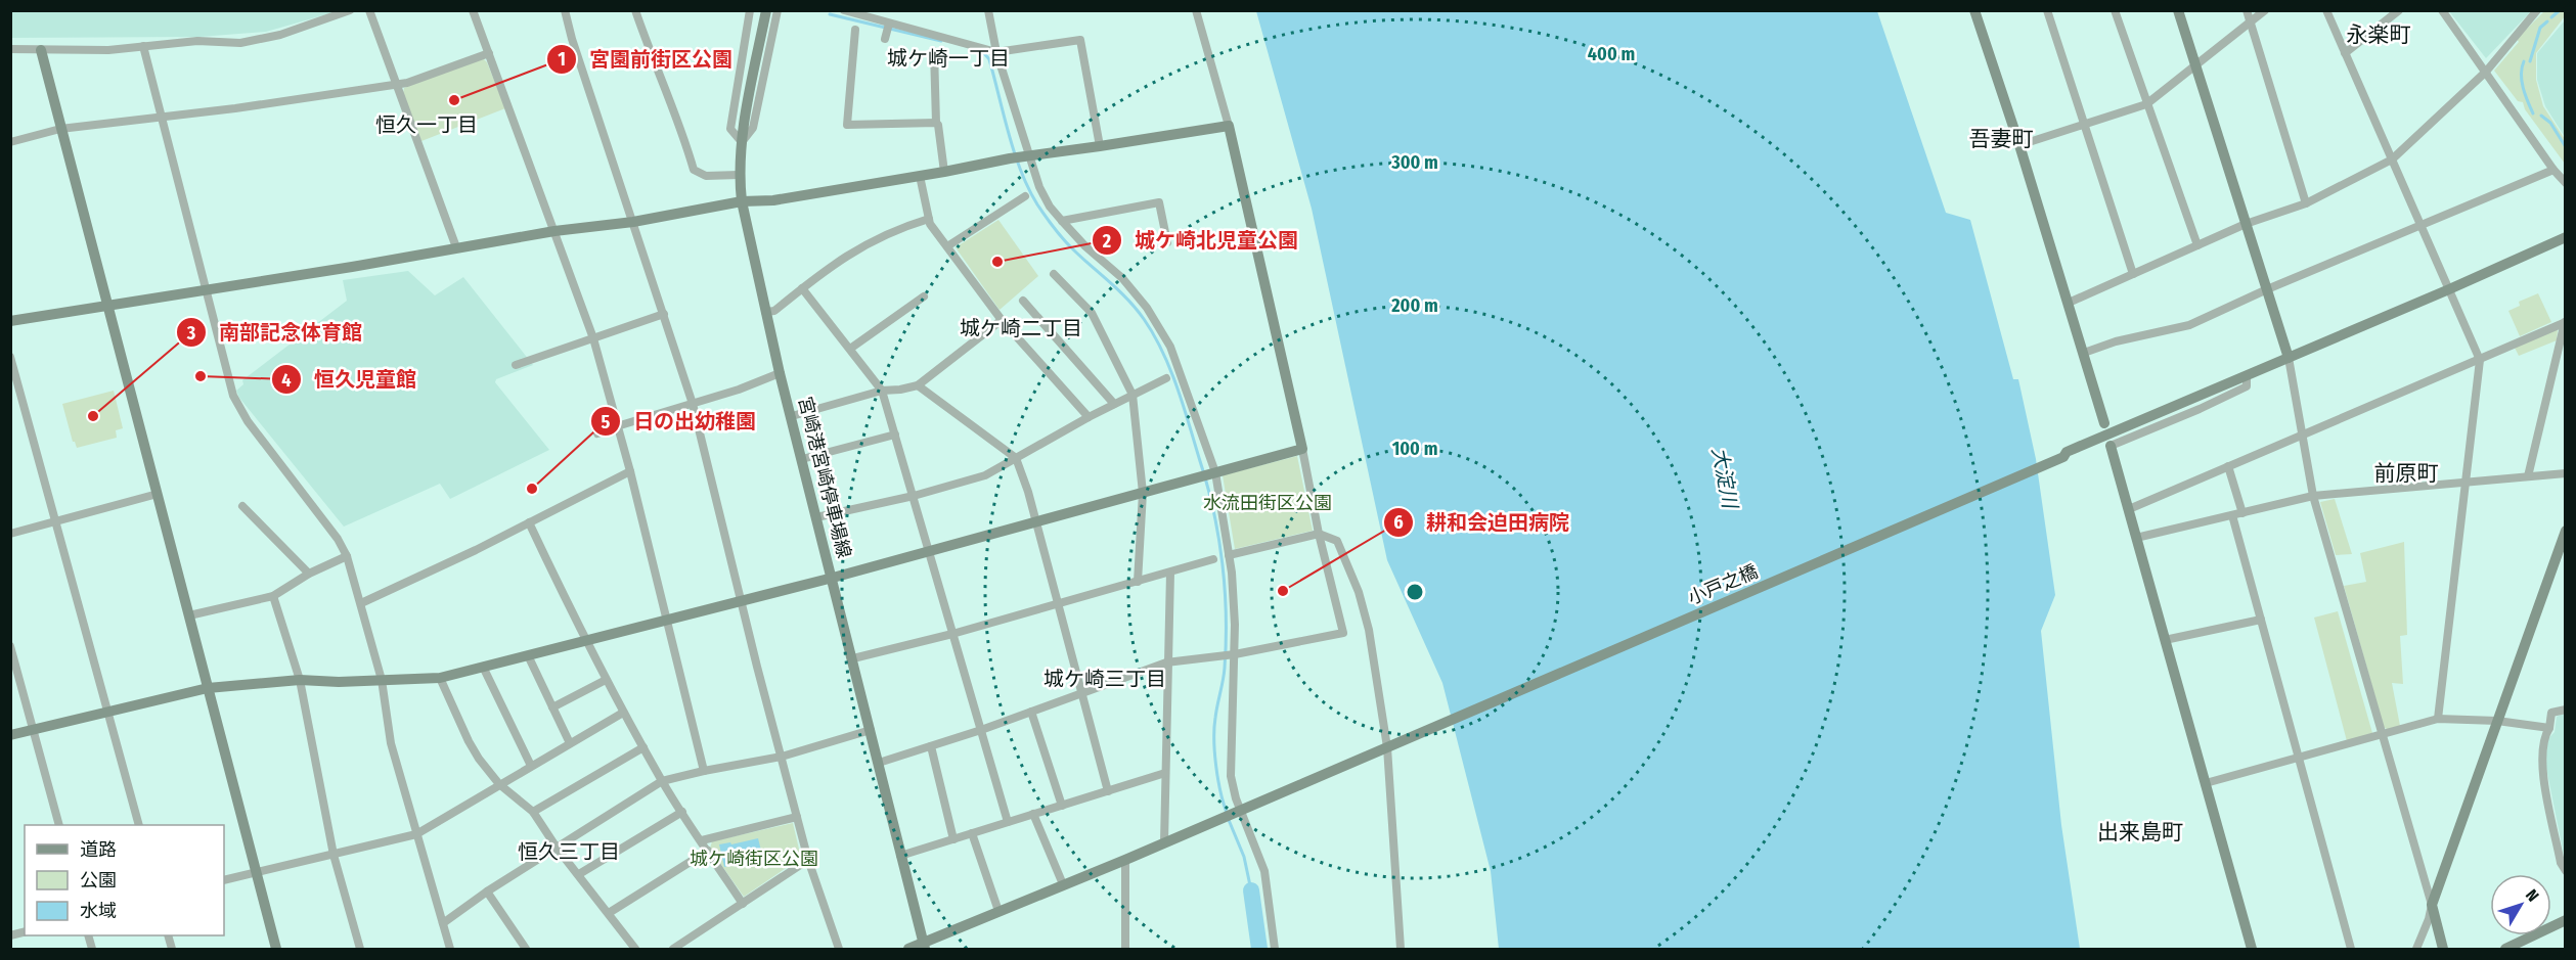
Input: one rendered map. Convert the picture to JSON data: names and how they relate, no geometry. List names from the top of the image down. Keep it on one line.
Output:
{"streets":{"street":["宮崎港宮崎停車場線","小戸之橋"]},"crossings":[["宮崎港宮崎停車場線","小戸之橋"]],"districts":["永楽町","城ケ崎一丁目","恒久一丁目","吾妻町","城ケ崎二丁目","前原町","城ケ崎三丁目","出来島町","恒久三丁目"],"water":["大淀川"],"parks":["水流田街区公園","城ケ崎街区公園"],"places":["宮園前街区公園","城ケ崎北児童公園","恒久児童館","南部記念体育館","日の出幼稚園","耕和会迫田病院"],"legend":["道路","公園","水域"],"north":"top right","rings":["400 m","300 m","200 m","100 m"]}
